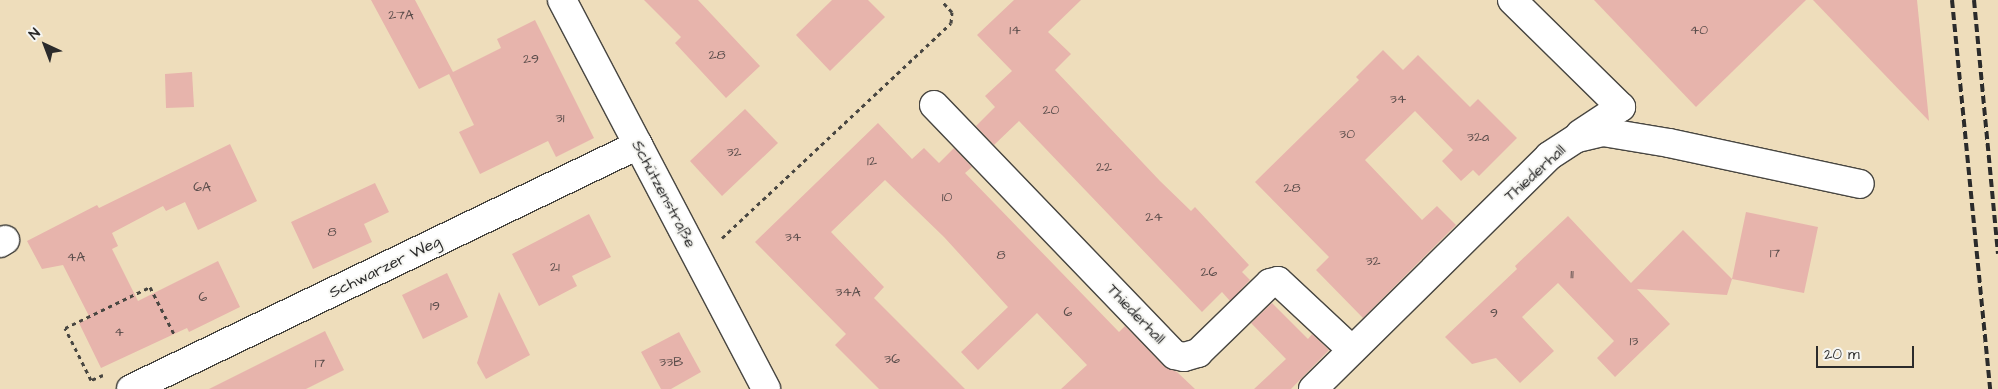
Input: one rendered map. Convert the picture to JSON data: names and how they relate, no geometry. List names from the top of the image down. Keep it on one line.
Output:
{"streets":{"street":["Thiederhall","Schützenstraße","Schwarzer Weg"]},"crossings":[["Schützenstraße","Schwarzer Weg"]],"house_numbers":["27A","14","40","28","29","34","20","31","30","32a","32","12","22","6A","28","10","24","8","34","17","8","4A","32","21","26","11","34A","6","19","6","9","4","13","36","33B","17"],"scale_bar":"20 m","north":"top left"}
